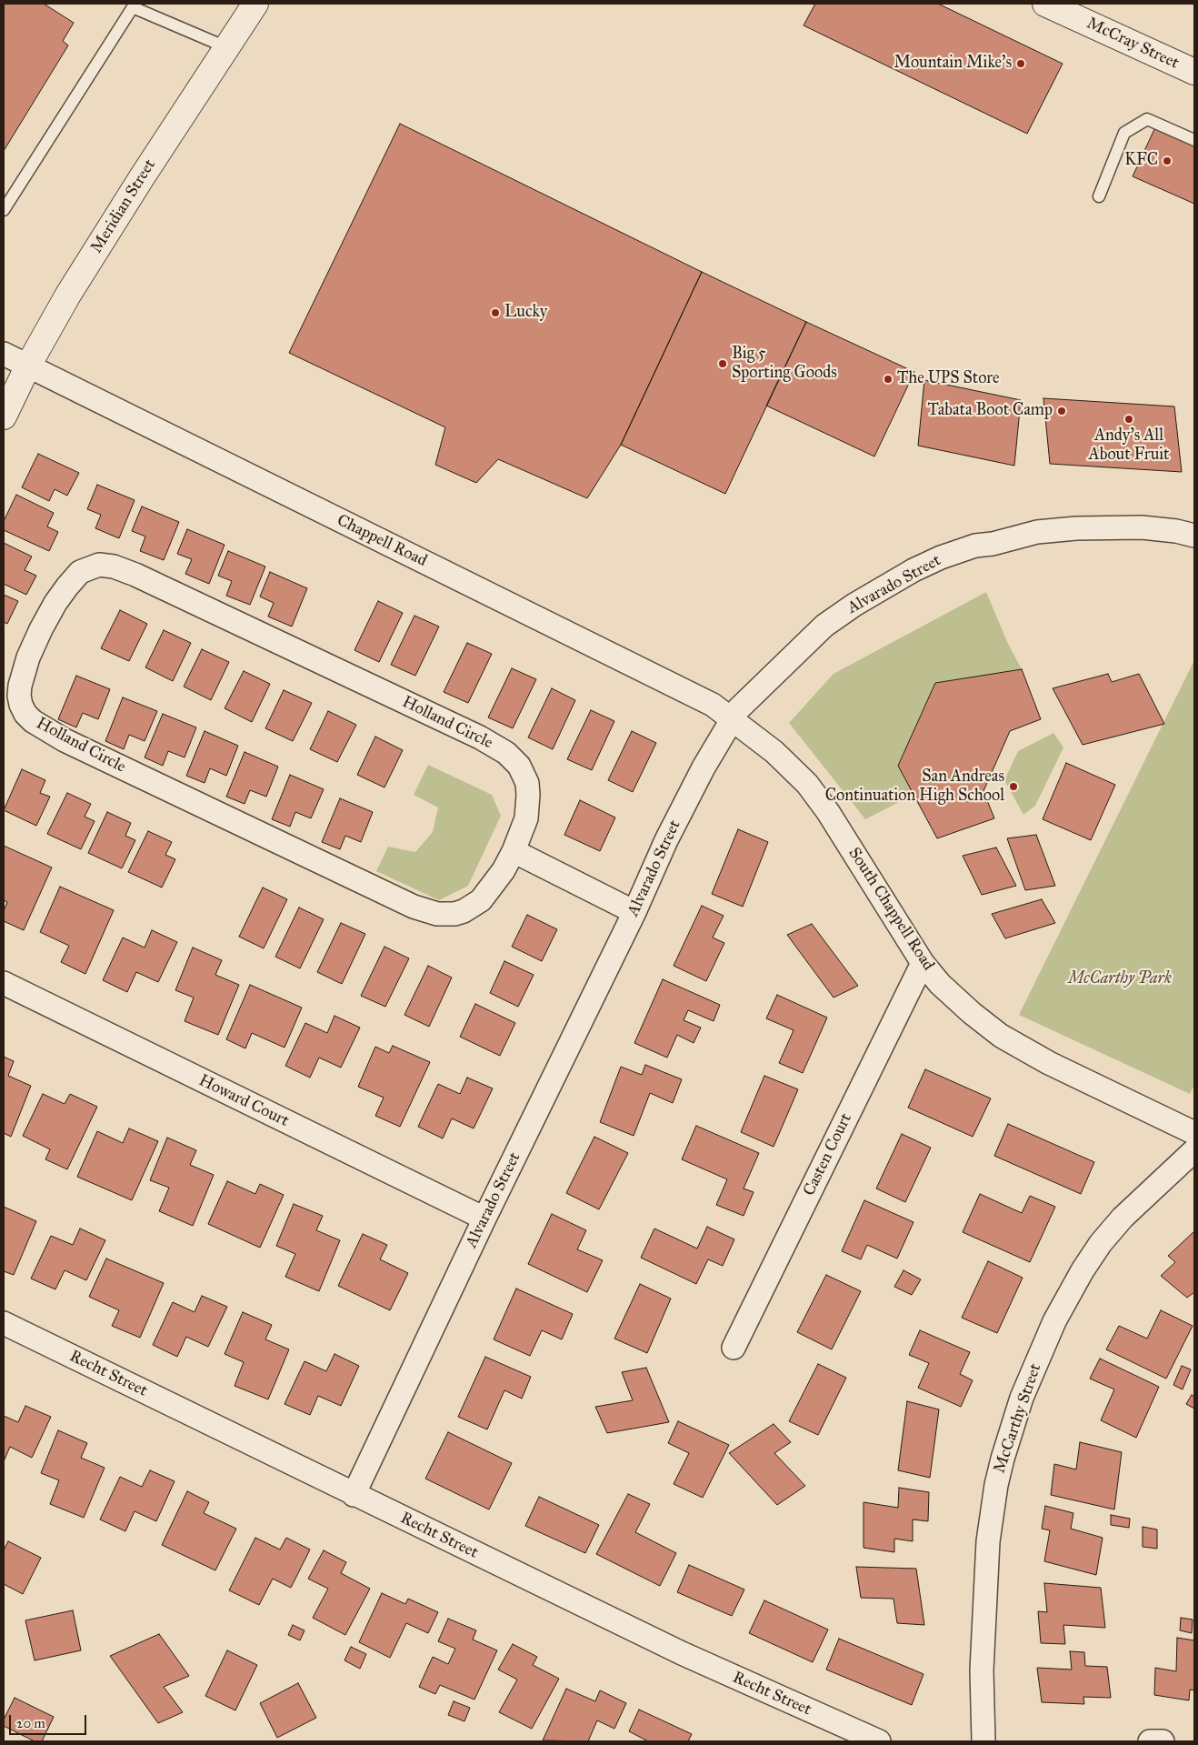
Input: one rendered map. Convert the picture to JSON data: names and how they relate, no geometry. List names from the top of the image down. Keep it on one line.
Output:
{"streets":{"street":["McCray Street","Meridian Street","Chappell Road","Alvarado Street","Holland Circle","South Chappell Road","Howard Court","Casten Court","Recht Street","McCarthy Street"]},"crossings":[["Meridian Street","Chappell Road"],["Chappell Road","Alvarado Street"],["Chappell Road","South Chappell Road"],["Alvarado Street","South Chappell Road"],["Alvarado Street","Howard Court"],["Alvarado Street","Recht Street"],["South Chappell Road","Casten Court"]],"parks":["McCarthy Park"],"places":["Mountain Mike's","KFC","Lucky","Big 5 Sporting Goods","The UPS Store","Tabata Boot Camp","Andy's All About Fruit","San Andreas Continuation High School"],"scale_bar":"20 m"}
